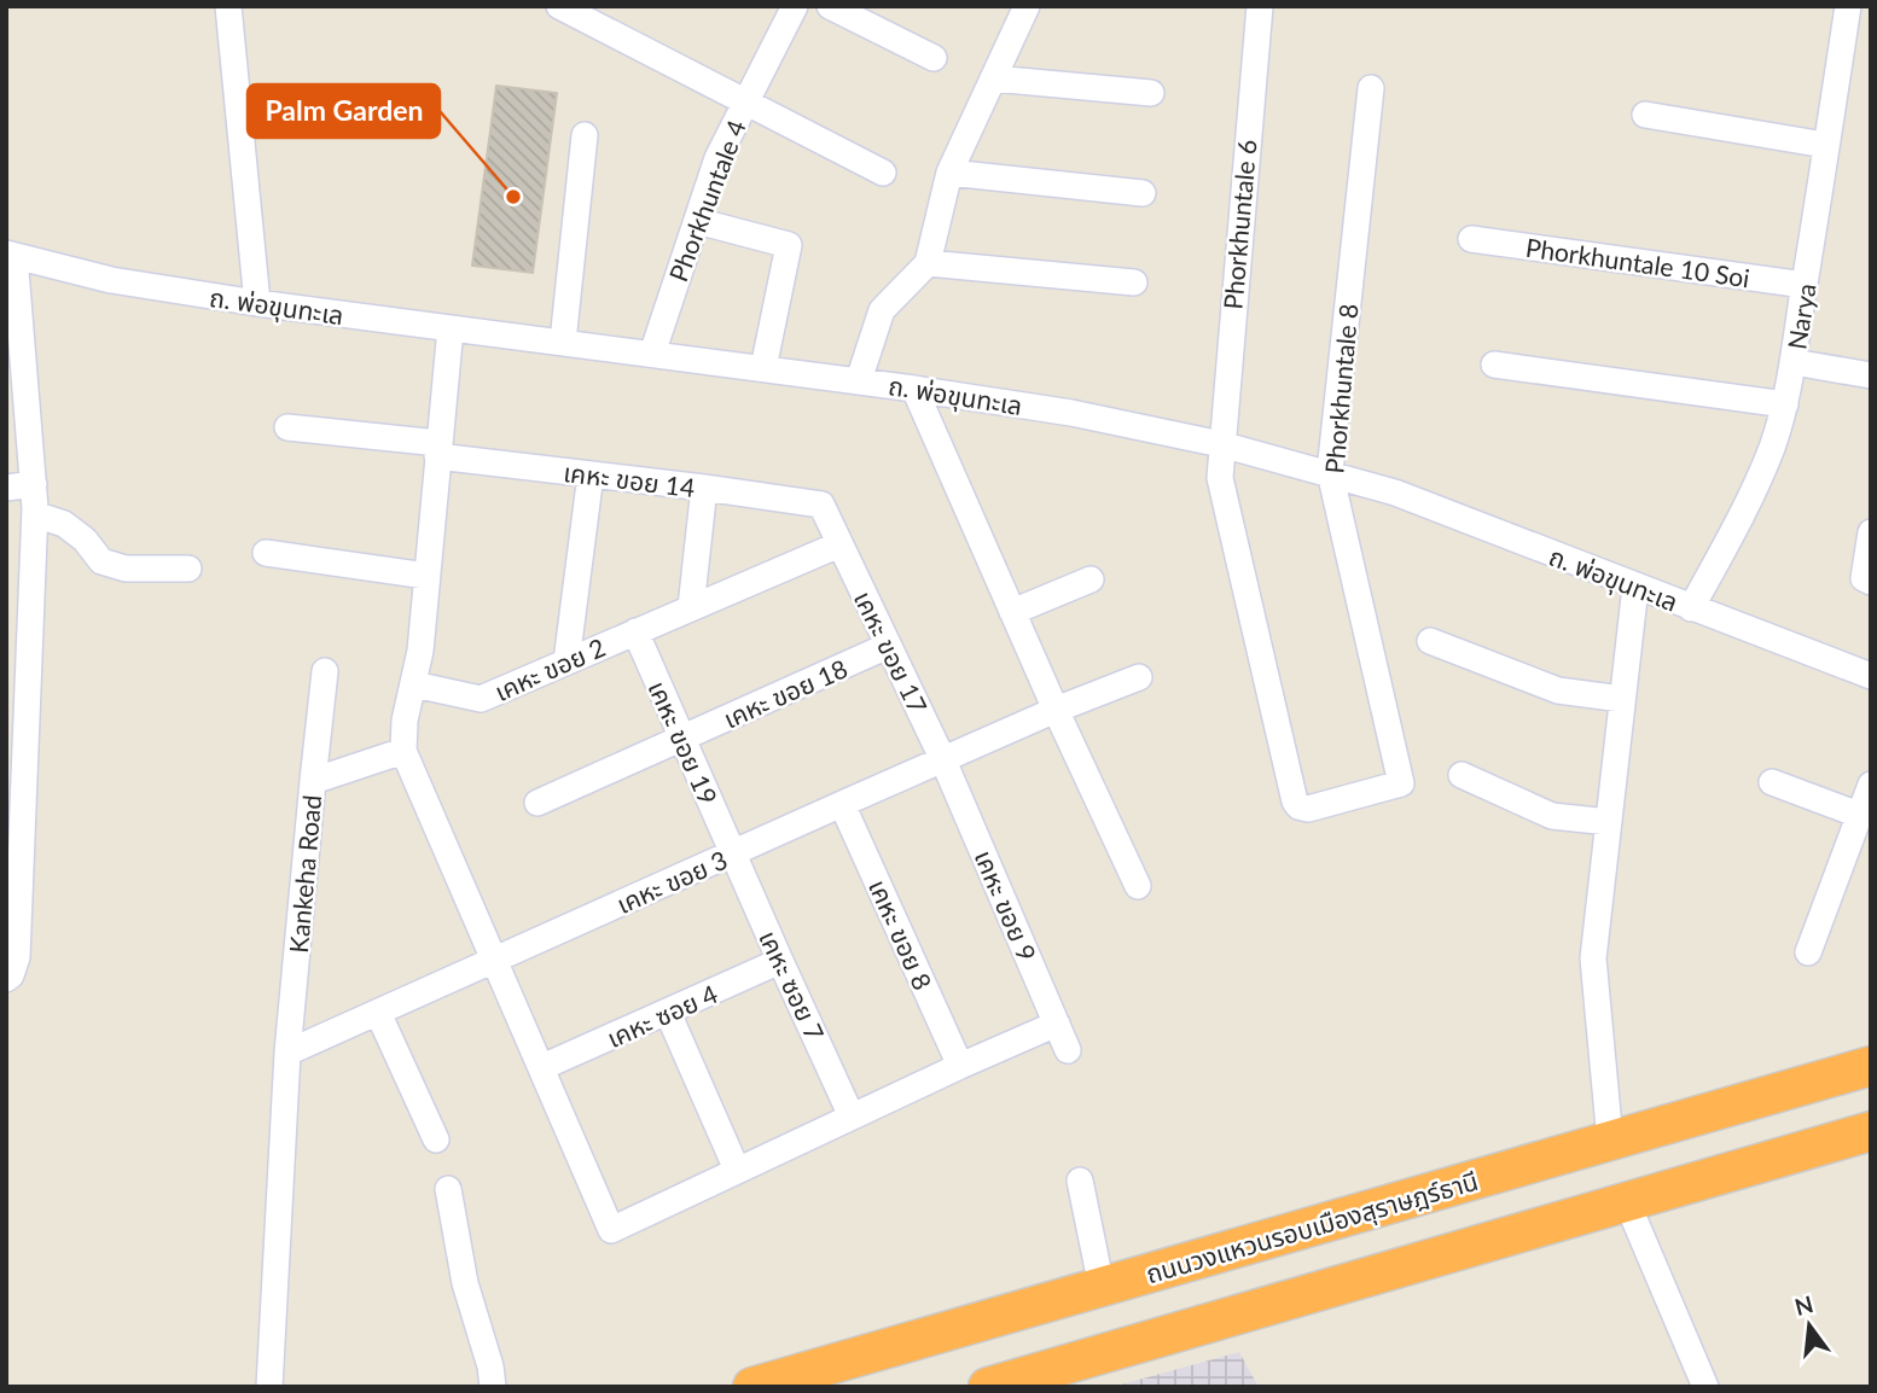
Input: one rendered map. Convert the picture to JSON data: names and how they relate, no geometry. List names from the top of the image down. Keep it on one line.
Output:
{"streets":{"highway":["ถนนวงแหวนรอบเมืองสุราษฎร์ธานี"],"street":["Phorkhuntale 4","Phorkhuntale 6","Phorkhuntale 10 Soi","ถ. พ่อขุนทะเล","Narya","Phorkhuntale 8","เคหะ ขอย 14","เคหะ ขอย 17","เคหะ ขอย 2","เคหะ ขอย 18","เคหะ ขอย 19","Kankeha Road","เคหะ ขอย 3","เคหะ ขอย 9","เคหะ ขอย 8","เคหะ ซอย 7","เคหะ ซอย 4"]},"crossings":[["Phorkhuntale 4","ถ. พ่อขุนทะเล"],["Phorkhuntale 6","ถ. พ่อขุนทะเล"],["Phorkhuntale 6","Phorkhuntale 8"],["Phorkhuntale 10 Soi","Narya"],["ถ. พ่อขุนทะเล","Narya"],["ถ. พ่อขุนทะเล","Phorkhuntale 8"],["เคหะ ขอย 14","เคหะ ขอย 17"],["เคหะ ขอย 17","เคหะ ขอย 18"],["เคหะ ขอย 17","เคหะ ขอย 3"],["เคหะ ขอย 17","เคหะ ขอย 9"],["เคหะ ขอย 2","เคหะ ขอย 19"],["เคหะ ขอย 18","เคหะ ขอย 19"],["เคหะ ขอย 19","เคหะ ขอย 3"],["เคหะ ขอย 19","เคหะ ซอย 7"],["Kankeha Road","เคหะ ขอย 3"],["เคหะ ขอย 3","เคหะ ขอย 9"],["เคหะ ขอย 3","เคหะ ขอย 8"],["เคหะ ขอย 3","เคหะ ซอย 7"],["เคหะ ซอย 7","เคหะ ซอย 4"]],"places":["Palm Garden"],"north":"top"}
